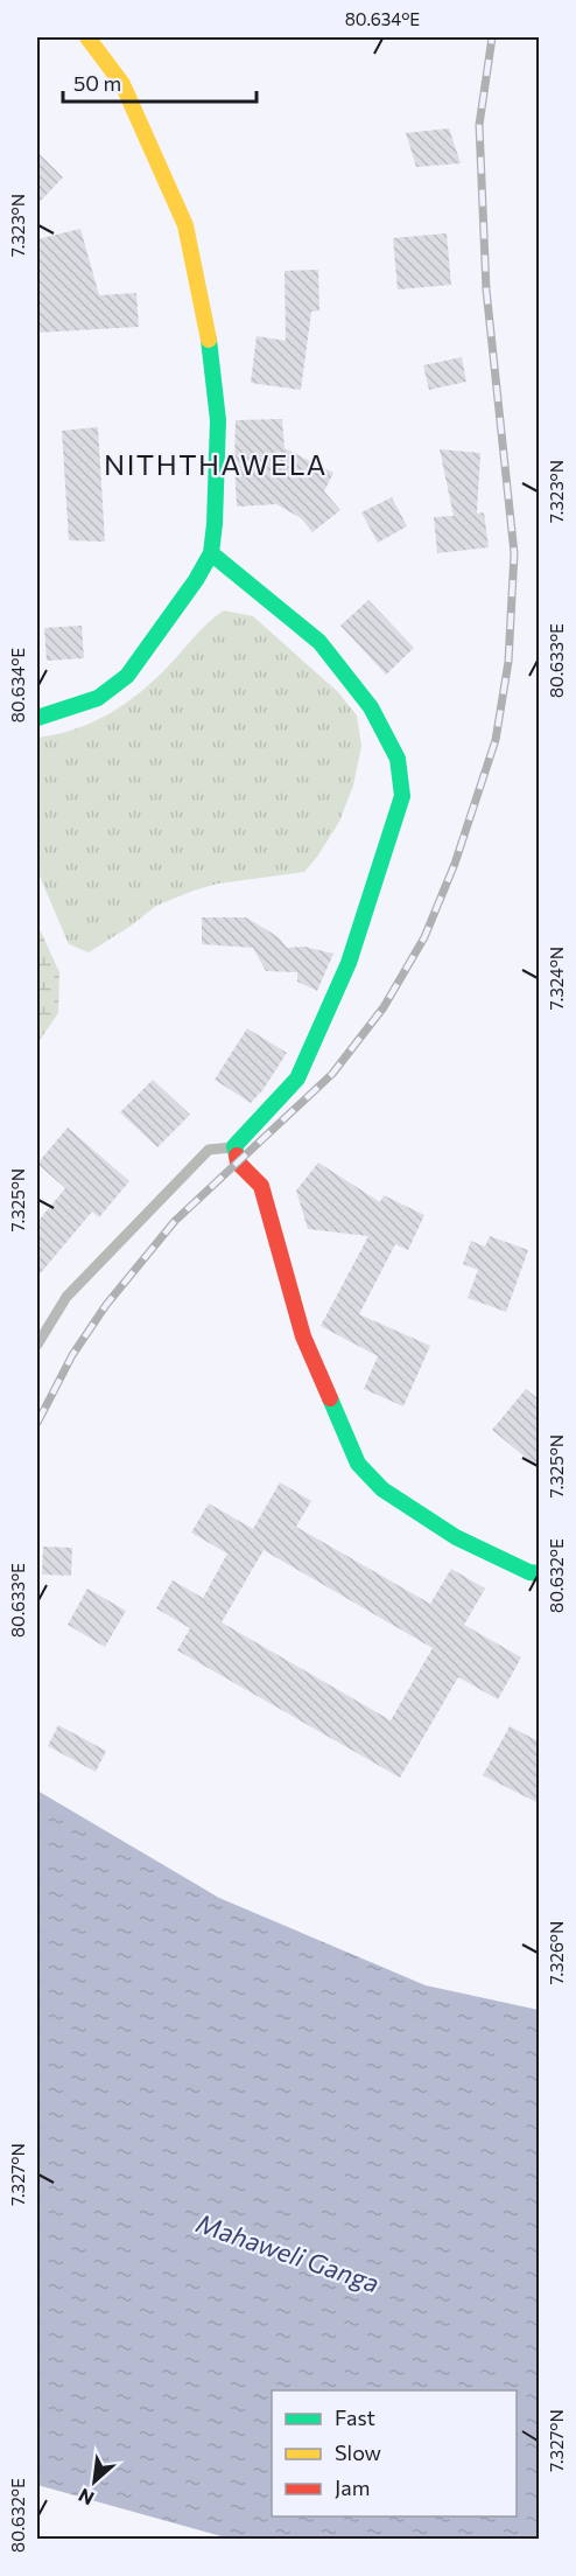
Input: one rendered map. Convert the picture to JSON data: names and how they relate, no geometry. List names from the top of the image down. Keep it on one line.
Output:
{"districts":["NITHTHAWELA"],"water":["Mahaweli Ganga"],"legend":["Fast","Slow","Jam"],"scale_bar":"50 m","north":"bottom left","coordinates":["80.634°E","7.323°N","80.633°E","7.324°N","7.325°N","80.632°E","7.326°N","7.327°N"]}
